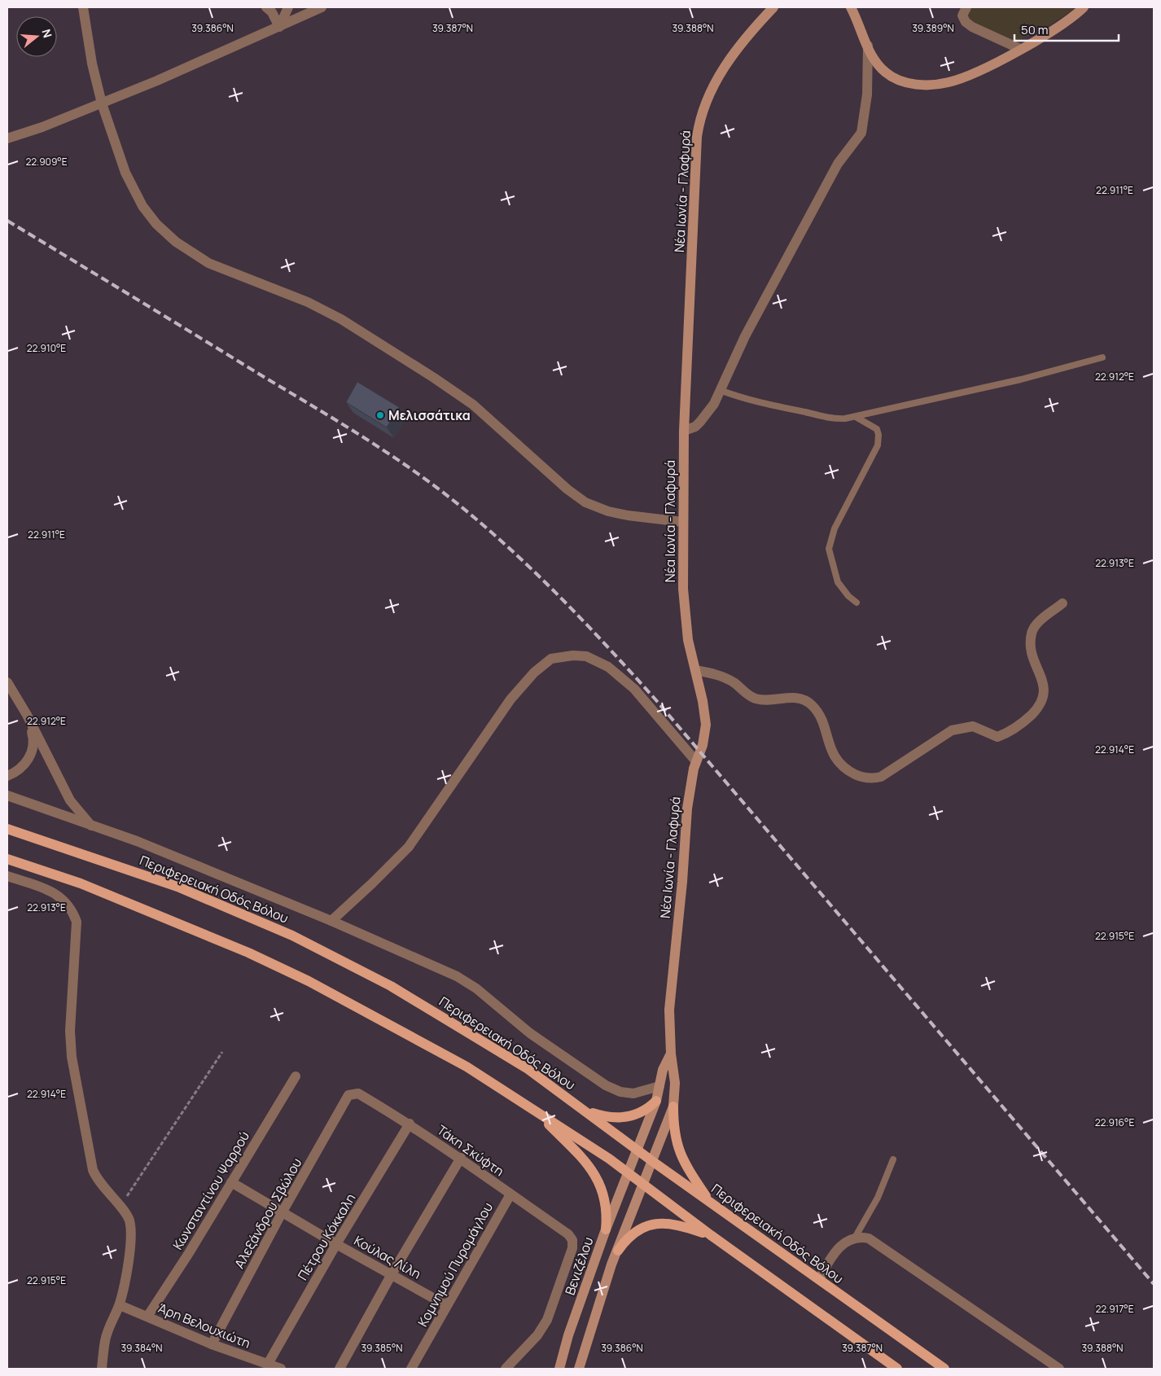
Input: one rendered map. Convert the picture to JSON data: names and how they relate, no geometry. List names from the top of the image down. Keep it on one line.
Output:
{"streets":{"main road":["Νέα Ιωνία - Γλαφυρά","Περιφερειακή Οδός Βόλου","Βενιζέλου"],"street":["Τάκη Σκύφτη","Κωνσταντίνου Ψαρρού","Αλεξάνδρου Σβώλου","Πέτρου Κόκκαλη","Κούλας Λίλη","Κομνημού Πυρομάγλου","Άρη Βελουχιώτη"]},"crossings":[["Νέα Ιωνία - Γλαφυρά","Περιφερειακή Οδός Βόλου"],["Νέα Ιωνία - Γλαφυρά","Βενιζέλου"],["Τάκη Σκύφτη","Αλεξάνδρου Σβώλου"],["Τάκη Σκύφτη","Πέτρου Κόκκαλη"],["Τάκη Σκύφτη","Κομνημού Πυρομάγλου"],["Κωνσταντίνου Ψαρρού","Κούλας Λίλη"],["Κωνσταντίνου Ψαρρού","Άρη Βελουχιώτη"],["Αλεξάνδρου Σβώλου","Κούλας Λίλη"],["Αλεξάνδρου Σβώλου","Άρη Βελουχιώτη"],["Πέτρου Κόκκαλη","Κούλας Λίλη"],["Πέτρου Κόκκαλη","Άρη Βελουχιώτη"],["Κούλας Λίλη","Κομνημού Πυρομάγλου"]],"places":["Μελισσάτικα"],"scale_bar":"50 m","north":"right","coordinates":["39.386°N","39.387°N","39.388°N","39.389°N","22.909°E","22.911°E","22.910°E","22.912°E","22.913°E","22.914°E","22.915°E","22.916°E","22.917°E","39.384°N","39.385°N"]}
